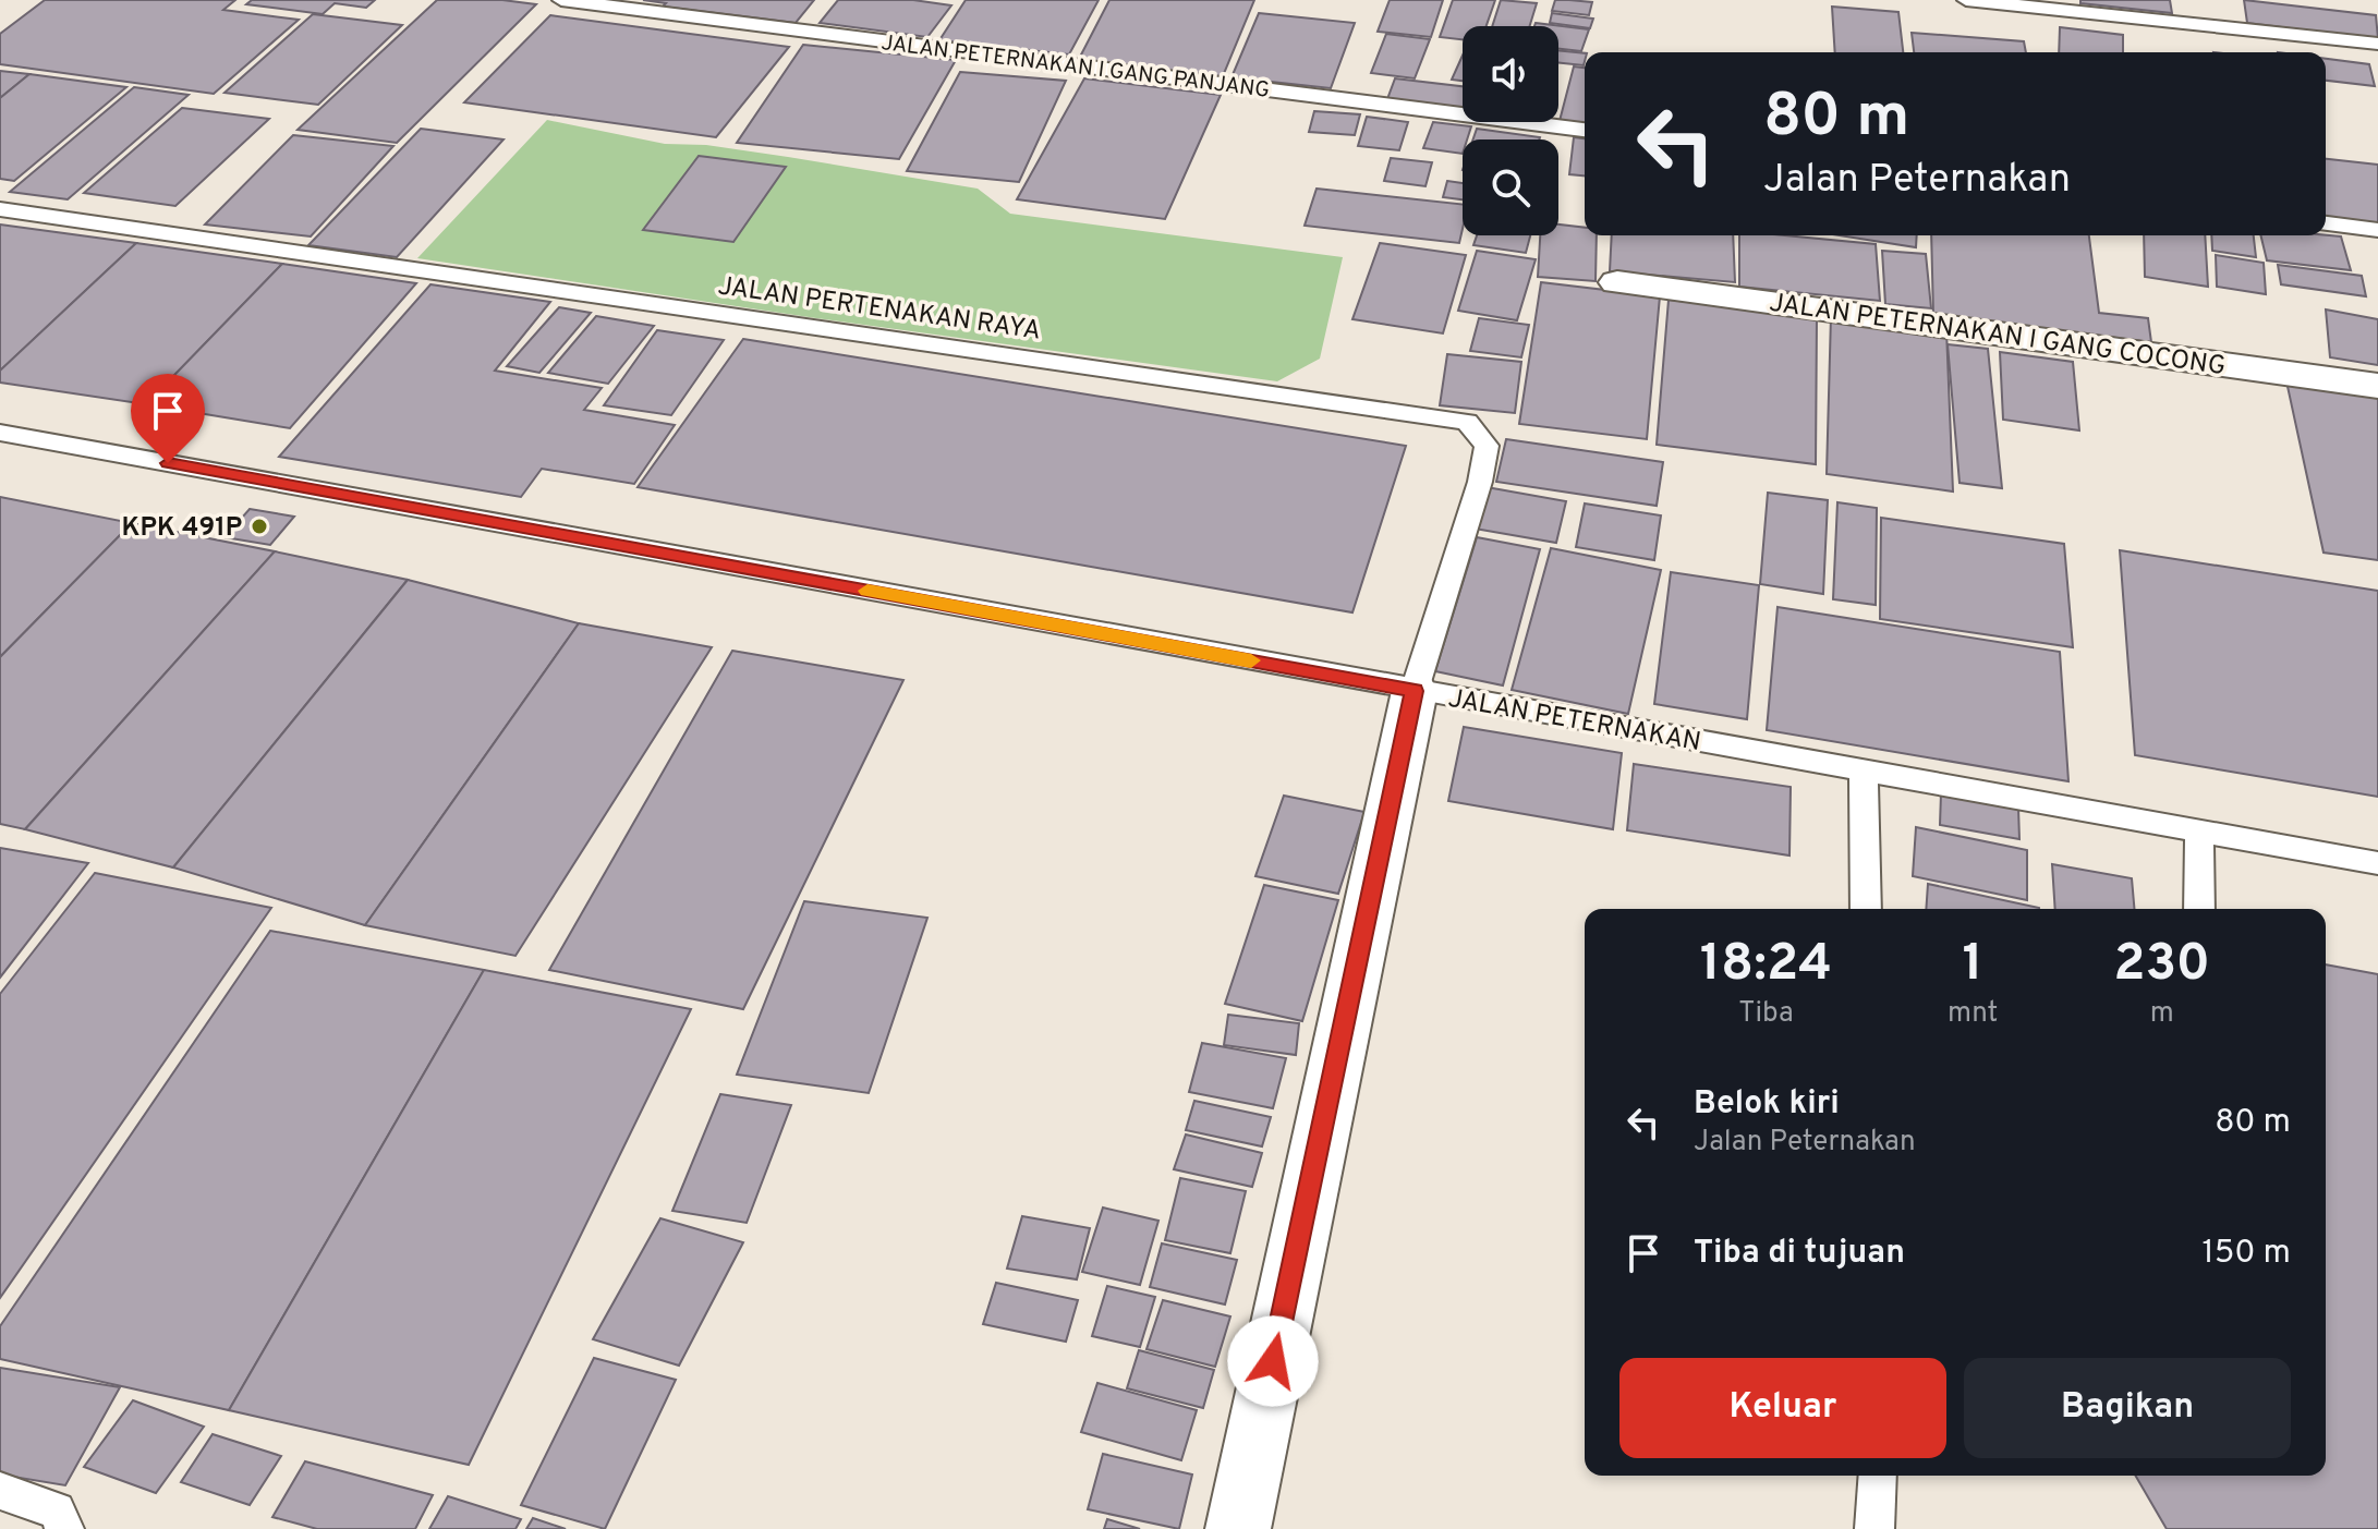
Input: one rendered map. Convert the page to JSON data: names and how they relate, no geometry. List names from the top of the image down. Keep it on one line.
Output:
{"streets":{"street":["JALAN PETERNAKAN I GANG COCONG"],"lane":["JALAN PETERNAKAN I GANG PANJANG","JALAN PERTENAKAN RAYA","JALAN PETERNAKAN"]},"crossings":[["JALAN PERTENAKAN RAYA","JALAN PETERNAKAN"]],"places":["KPK 491P"],"page":{"turn":["80 m","Jalan Peternakan"],"eta":["18:24","Tiba","1","mnt","230","m"],"list":[{"name":"Belok kiri","note":"Jalan Peternakan","value":"80 m"},{"name":"Tiba di tujuan","value":"150 m"}],"buttons":["Keluar","Bagikan"]}}
